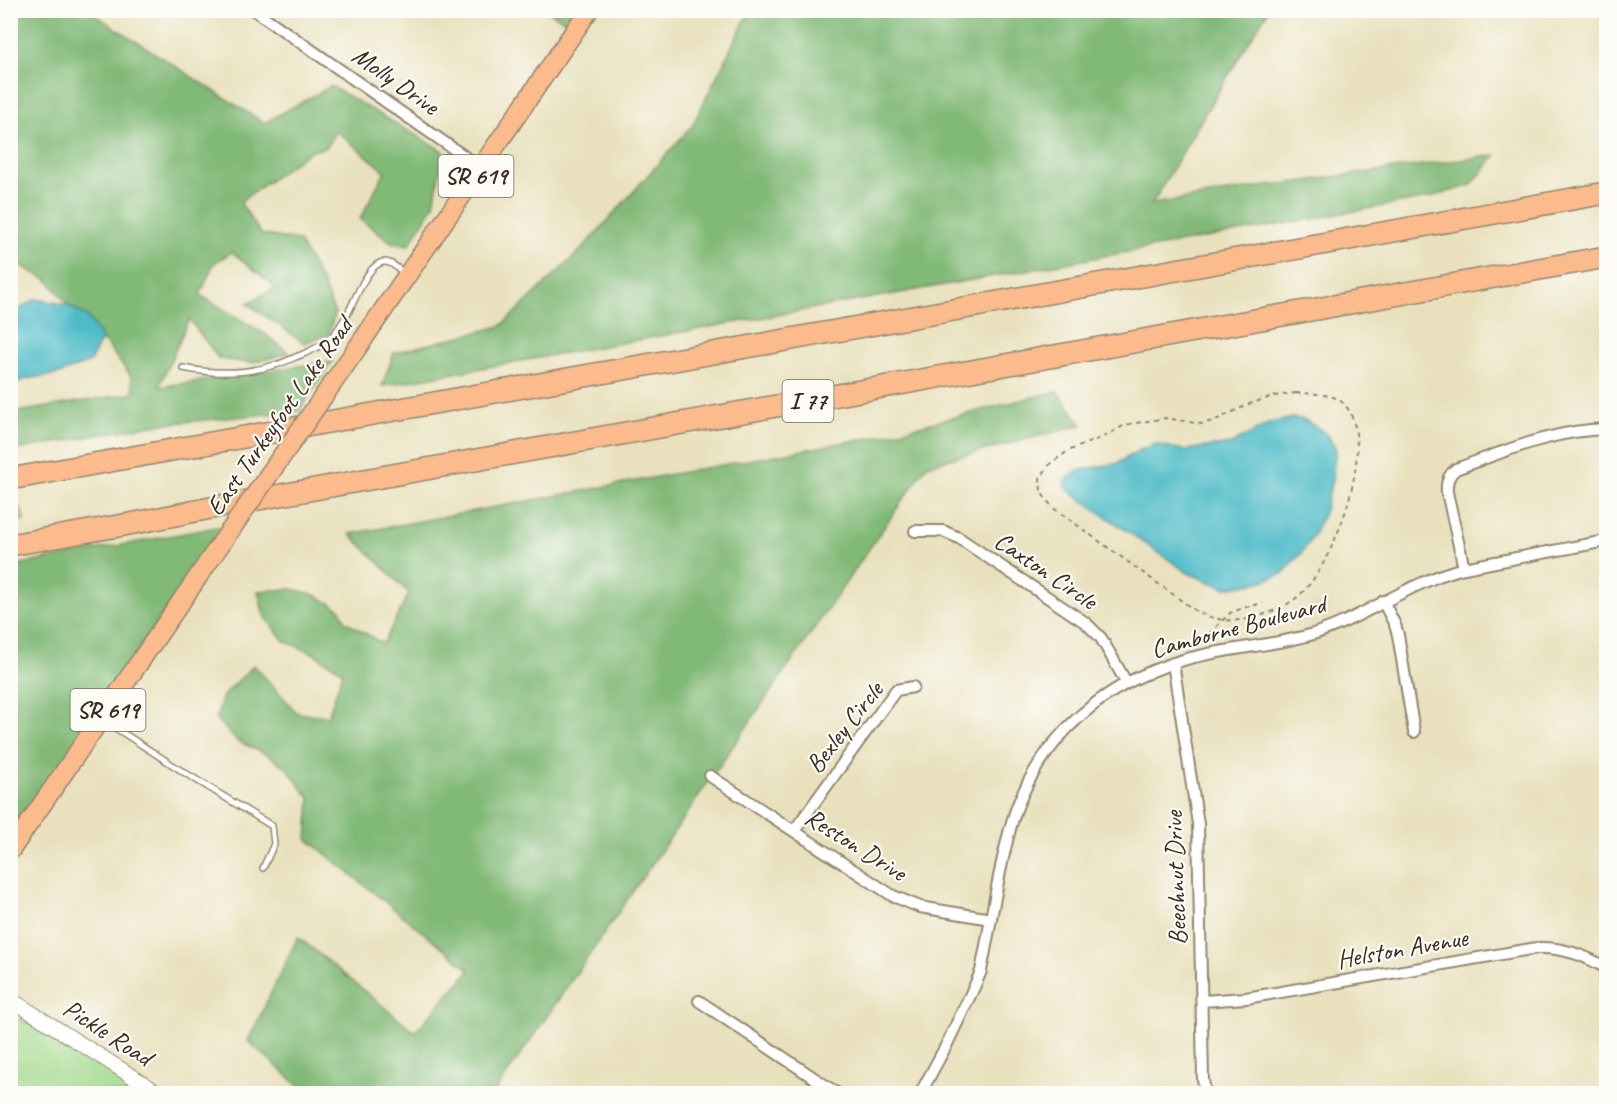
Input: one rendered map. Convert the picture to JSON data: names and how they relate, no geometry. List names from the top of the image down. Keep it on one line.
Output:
{"streets":{"highway":["I 77"],"main road":["SR 619","East Turkeyfoot Lake Road"],"street":["Molly Drive","Caxton Circle","Camborne Boulevard","Bexley Circle","Reston Drive","Beechnut Drive","Helston Avenue","Pickle Road"]},"crossings":[["Molly Drive","East Turkeyfoot Lake Road"],["Caxton Circle","Camborne Boulevard"],["Camborne Boulevard","Reston Drive"],["Camborne Boulevard","Beechnut Drive"],["Bexley Circle","Reston Drive"],["Beechnut Drive","Helston Avenue"]]}
